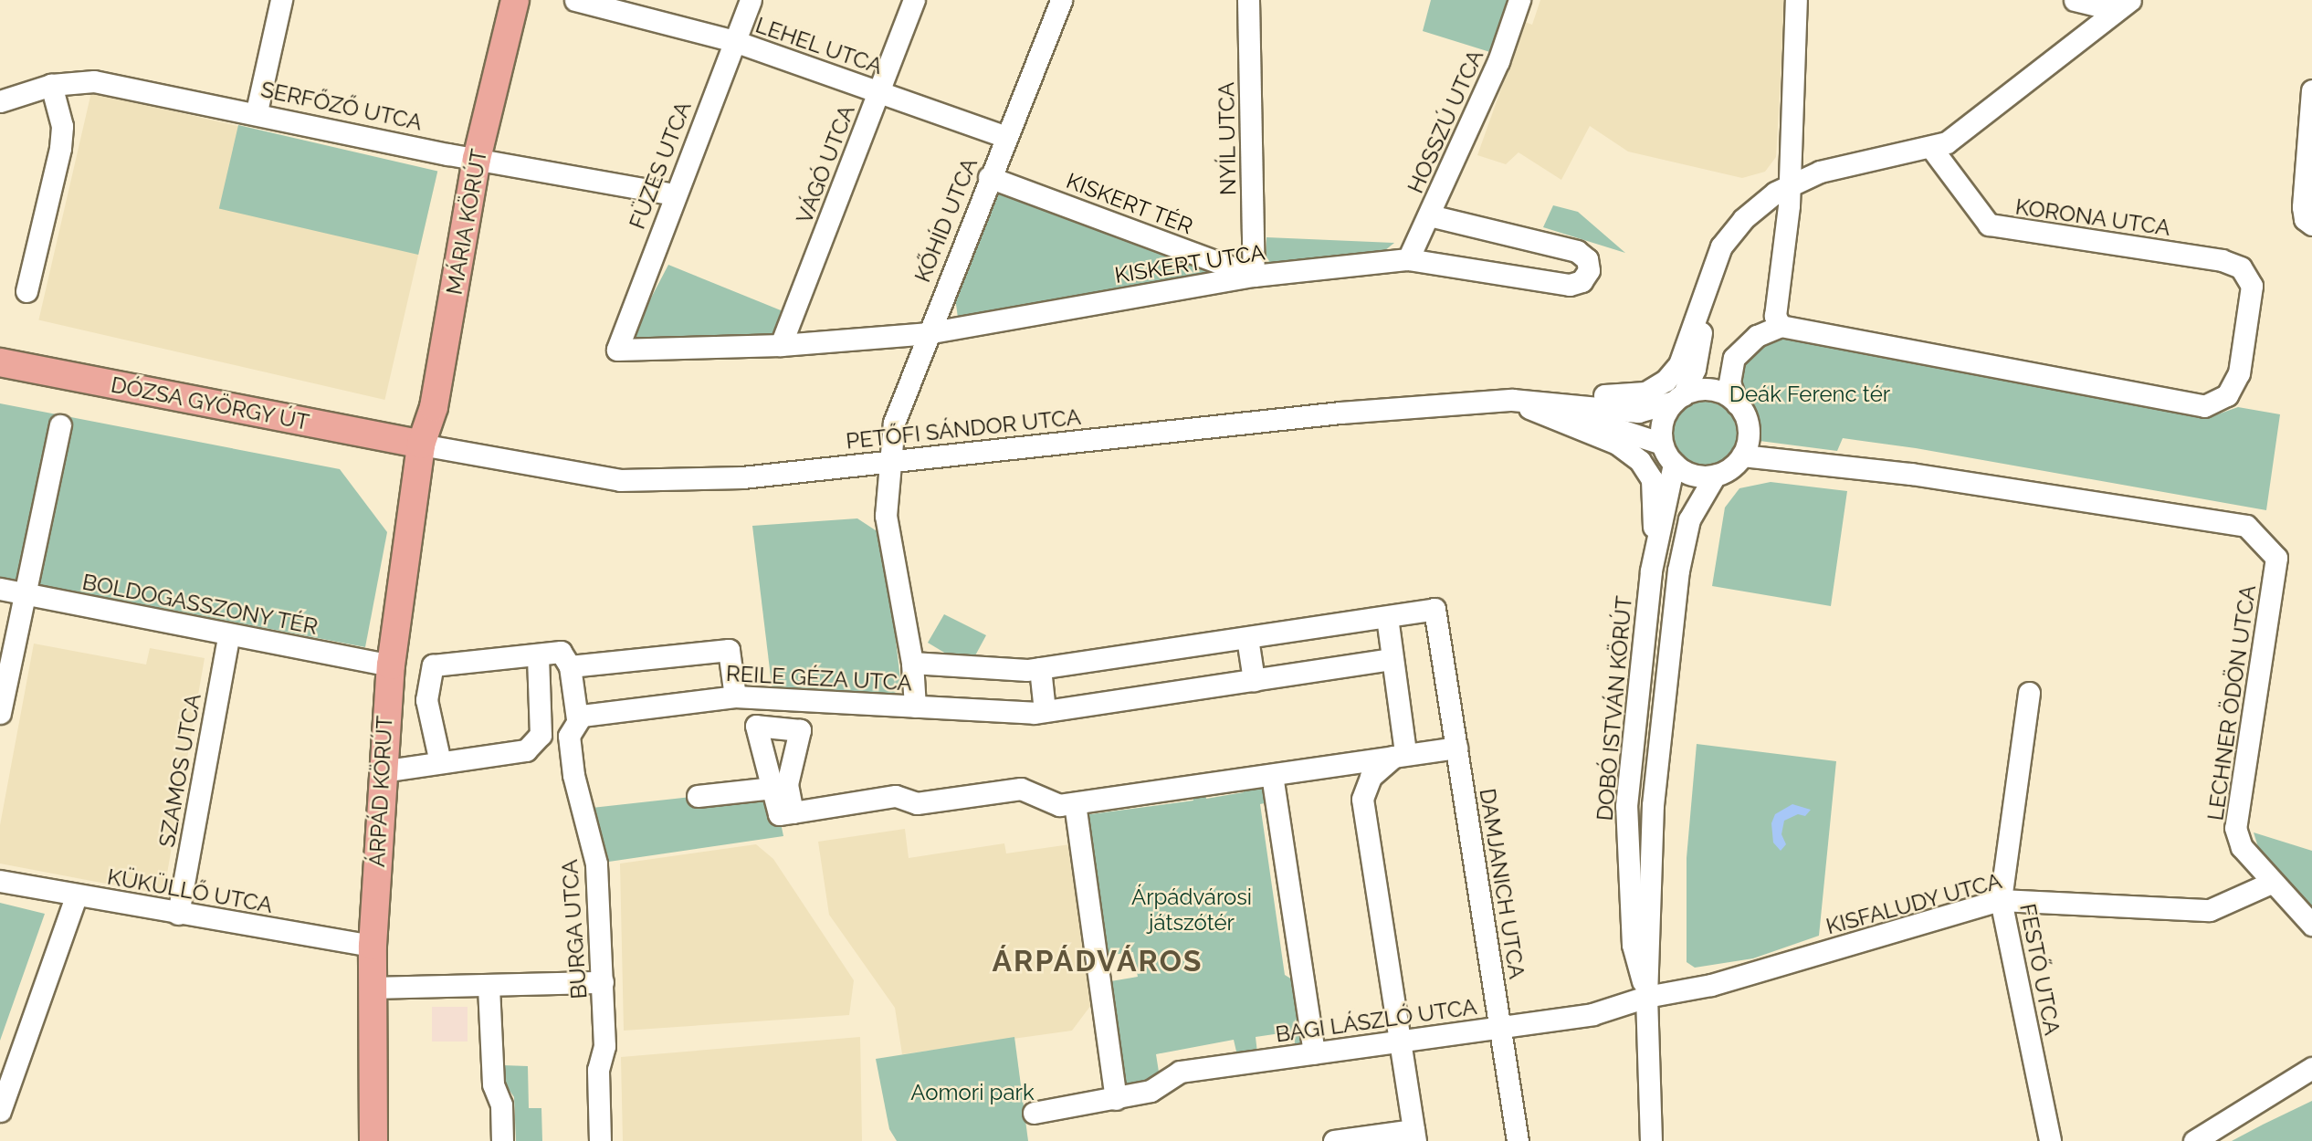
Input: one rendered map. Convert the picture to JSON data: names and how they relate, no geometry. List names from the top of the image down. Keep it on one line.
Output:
{"streets":{"main road":["MÁRIA KÖRÚT","DÓZSA GYÖRGY ÚT","ÁRPÁD KÖRÚT"],"street":["LEHEL UTCA","SERFŐZŐ UTCA","HOSSZÚ UTCA","NYÍL UTCA","VÁGÓ UTCA","FÜZES UTCA","KISKERT TÉR","KORONA UTCA","KŐHÍD UTCA","KISKERT UTCA","PETŐFI SÁNDOR UTCA","BOLDOGASSZONY TÉR","REILE GÉZA UTCA","LECHNER ÖDÖN UTCA","DOBÓ ISTVÁN KÖRÚT","SZAMOS UTCA","DAMJANICH UTCA","KÜKÜLLŐ UTCA","KISFALUDY UTCA","BURGA UTCA","FESTŐ UTCA","BAGI LÁSZLÓ UTCA"]},"crossings":[["LEHEL UTCA","VÁGÓ UTCA"],["LEHEL UTCA","FÜZES UTCA"],["LEHEL UTCA","KŐHÍD UTCA"],["SERFŐZŐ UTCA","FÜZES UTCA"],["SERFŐZŐ UTCA","MÁRIA KÖRÚT"],["HOSSZÚ UTCA","KISKERT UTCA"],["NYÍL UTCA","KISKERT TÉR"],["NYÍL UTCA","KISKERT UTCA"],["VÁGÓ UTCA","KISKERT UTCA"],["FÜZES UTCA","KISKERT UTCA"],["KISKERT TÉR","KŐHÍD UTCA"],["KISKERT TÉR","KISKERT UTCA"],["KŐHÍD UTCA","KISKERT UTCA"],["KŐHÍD UTCA","PETŐFI SÁNDOR UTCA"],["KŐHÍD UTCA","REILE GÉZA UTCA"],["MÁRIA KÖRÚT","DÓZSA GYÖRGY ÚT"],["MÁRIA KÖRÚT","PETŐFI SÁNDOR UTCA"],["MÁRIA KÖRÚT","ÁRPÁD KÖRÚT"],["DÓZSA GYÖRGY ÚT","PETŐFI SÁNDOR UTCA"],["DÓZSA GYÖRGY ÚT","ÁRPÁD KÖRÚT"],["PETŐFI SÁNDOR UTCA","LECHNER ÖDÖN UTCA"],["PETŐFI SÁNDOR UTCA","DOBÓ ISTVÁN KÖRÚT"],["PETŐFI SÁNDOR UTCA","ÁRPÁD KÖRÚT"],["BOLDOGASSZONY TÉR","SZAMOS UTCA"],["BOLDOGASSZONY TÉR","ÁRPÁD KÖRÚT"],["REILE GÉZA UTCA","DAMJANICH UTCA"],["REILE GÉZA UTCA","BURGA UTCA"],["LECHNER ÖDÖN UTCA","DOBÓ ISTVÁN KÖRÚT"],["LECHNER ÖDÖN UTCA","KISFALUDY UTCA"],["DOBÓ ISTVÁN KÖRÚT","KISFALUDY UTCA"],["DOBÓ ISTVÁN KÖRÚT","BAGI LÁSZLÓ UTCA"],["SZAMOS UTCA","KÜKÜLLŐ UTCA"],["ÁRPÁD KÖRÚT","KÜKÜLLŐ UTCA"],["DAMJANICH UTCA","BAGI LÁSZLÓ UTCA"],["KISFALUDY UTCA","FESTŐ UTCA"],["KISFALUDY UTCA","BAGI LÁSZLÓ UTCA"]],"districts":["ÁRPÁDVÁROS"],"parks":["Deák Ferenc tér","Árpádvárosi játszótér","Aomori park"]}
